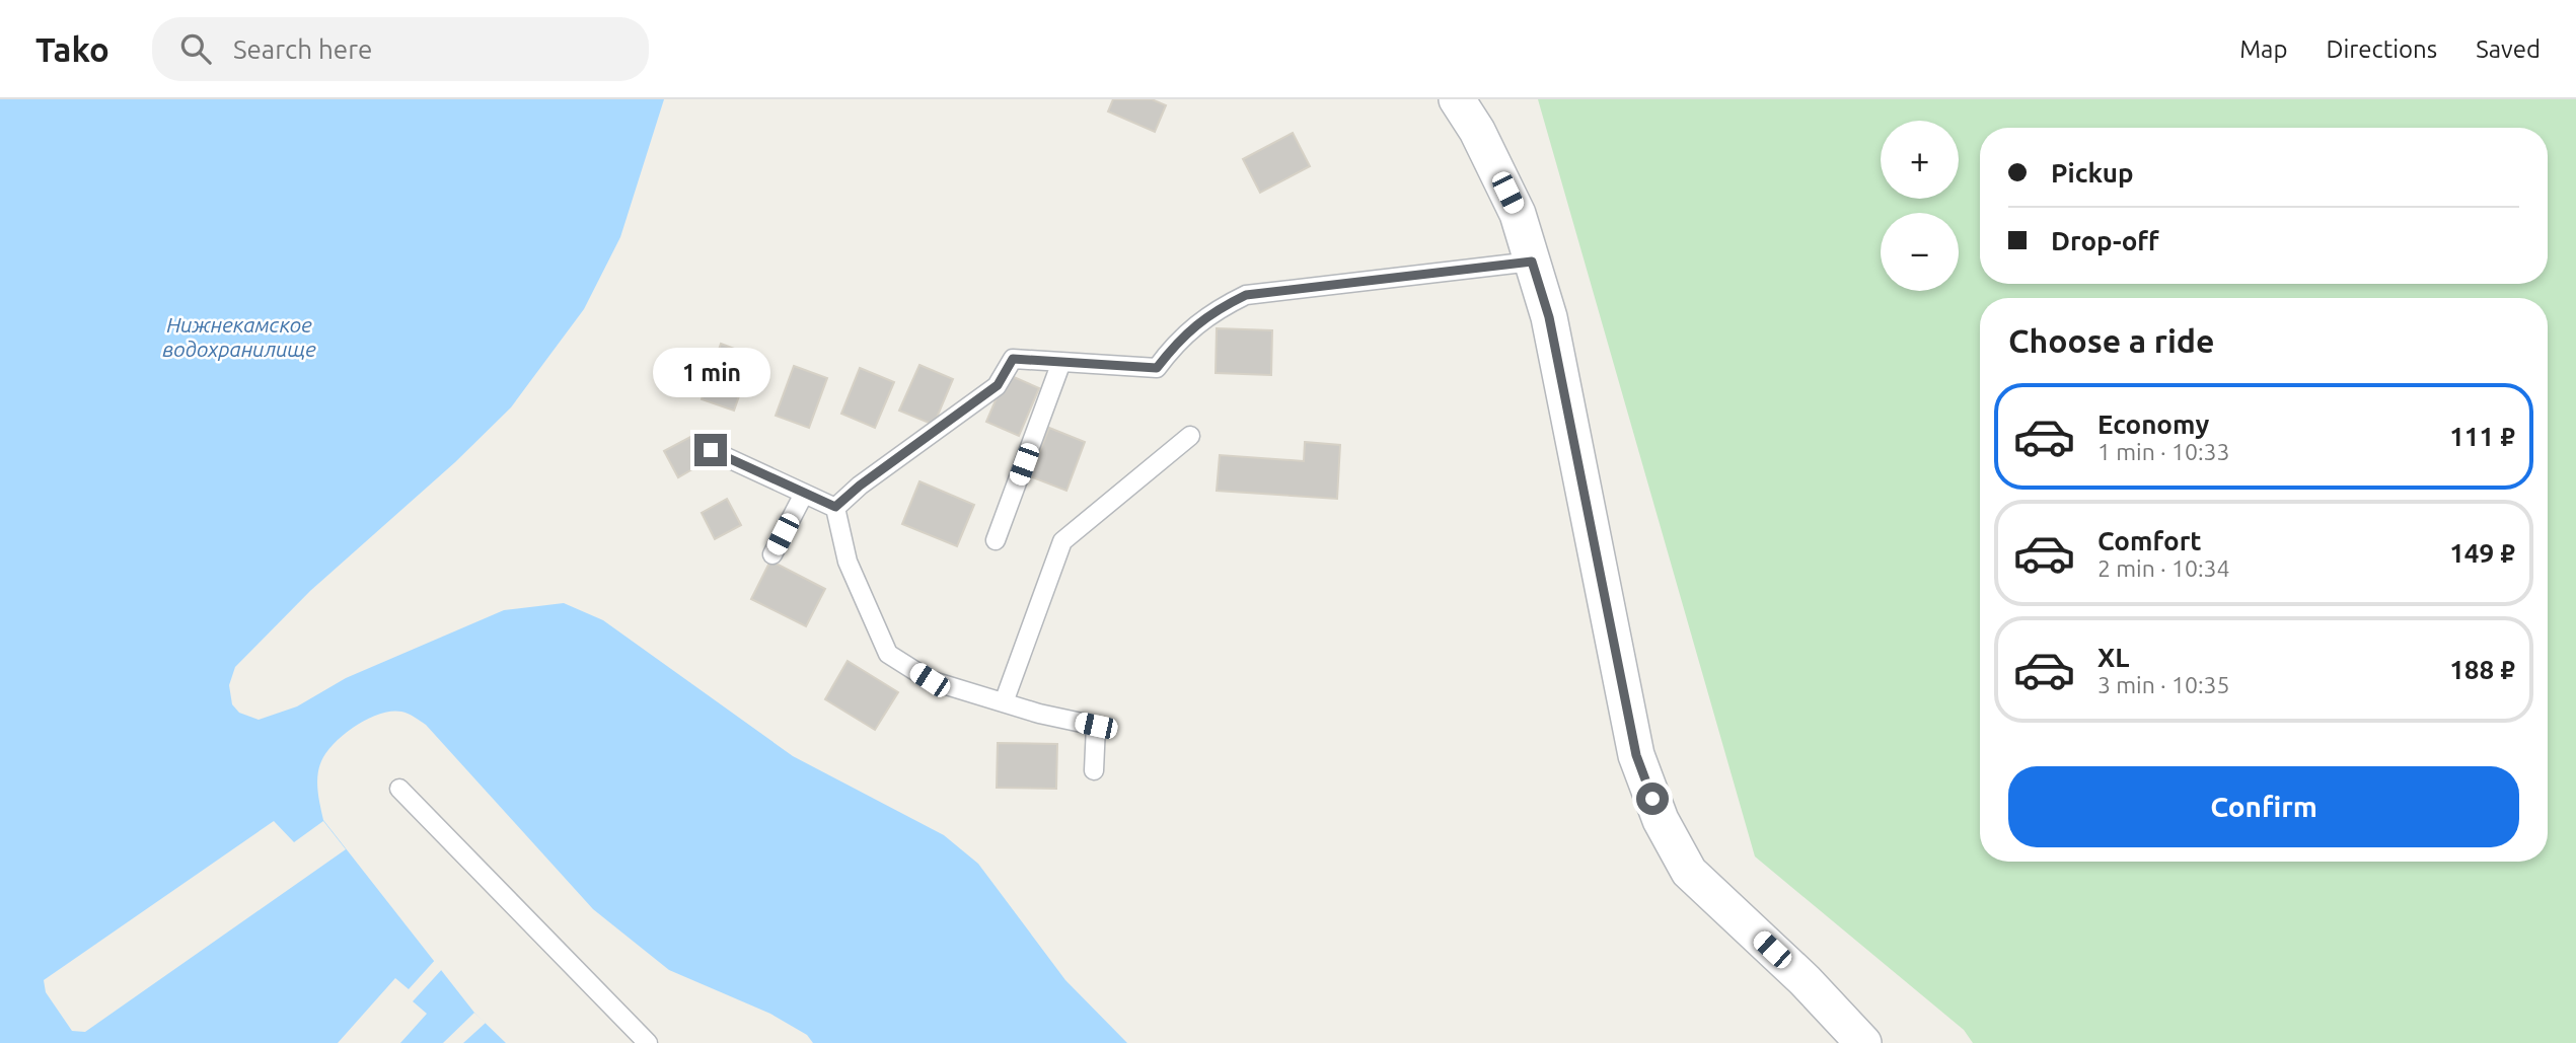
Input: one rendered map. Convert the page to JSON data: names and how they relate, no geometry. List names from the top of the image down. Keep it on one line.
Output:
{"water":["Нижнекамское водохранилище"],"page":{"header":"Tako","search":"Search here","nav":["Map","Directions","Saved"],"map_buttons":["+","−"],"banner":["Pickup","Drop-off"],"heading":"Choose a ride","bubble":"1 min","list":[{"name":"Economy","note":"1 min · 10:33","value":"111 ₽"},{"name":"Comfort","note":"2 min · 10:34","value":"149 ₽"},{"name":"XL","note":"3 min · 10:35","value":"188 ₽"}],"buttons":"Confirm"}}
